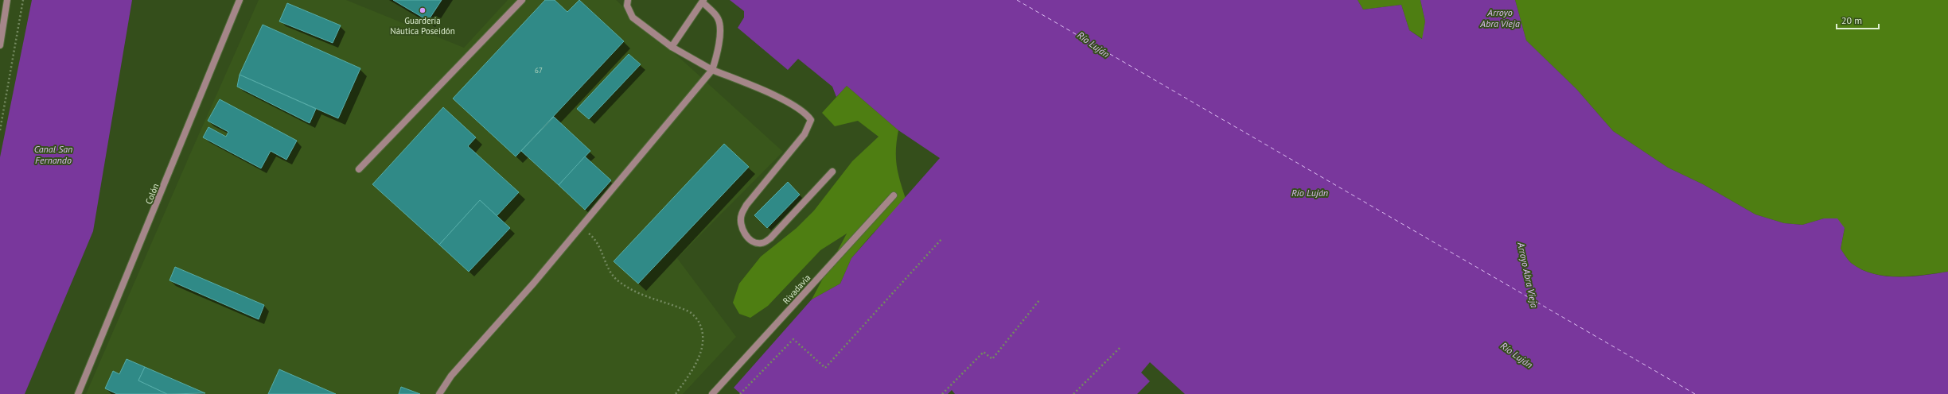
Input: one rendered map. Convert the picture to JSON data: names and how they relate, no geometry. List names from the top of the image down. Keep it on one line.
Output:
{"streets":{"street":["Colón","Rivadavia"]},"water":["Arroyo Abra Vieja","Río Luján","Canal San Fernando"],"places":["Guardería Náutica Poseidón"],"house_numbers":["67"],"scale_bar":"20 m"}
